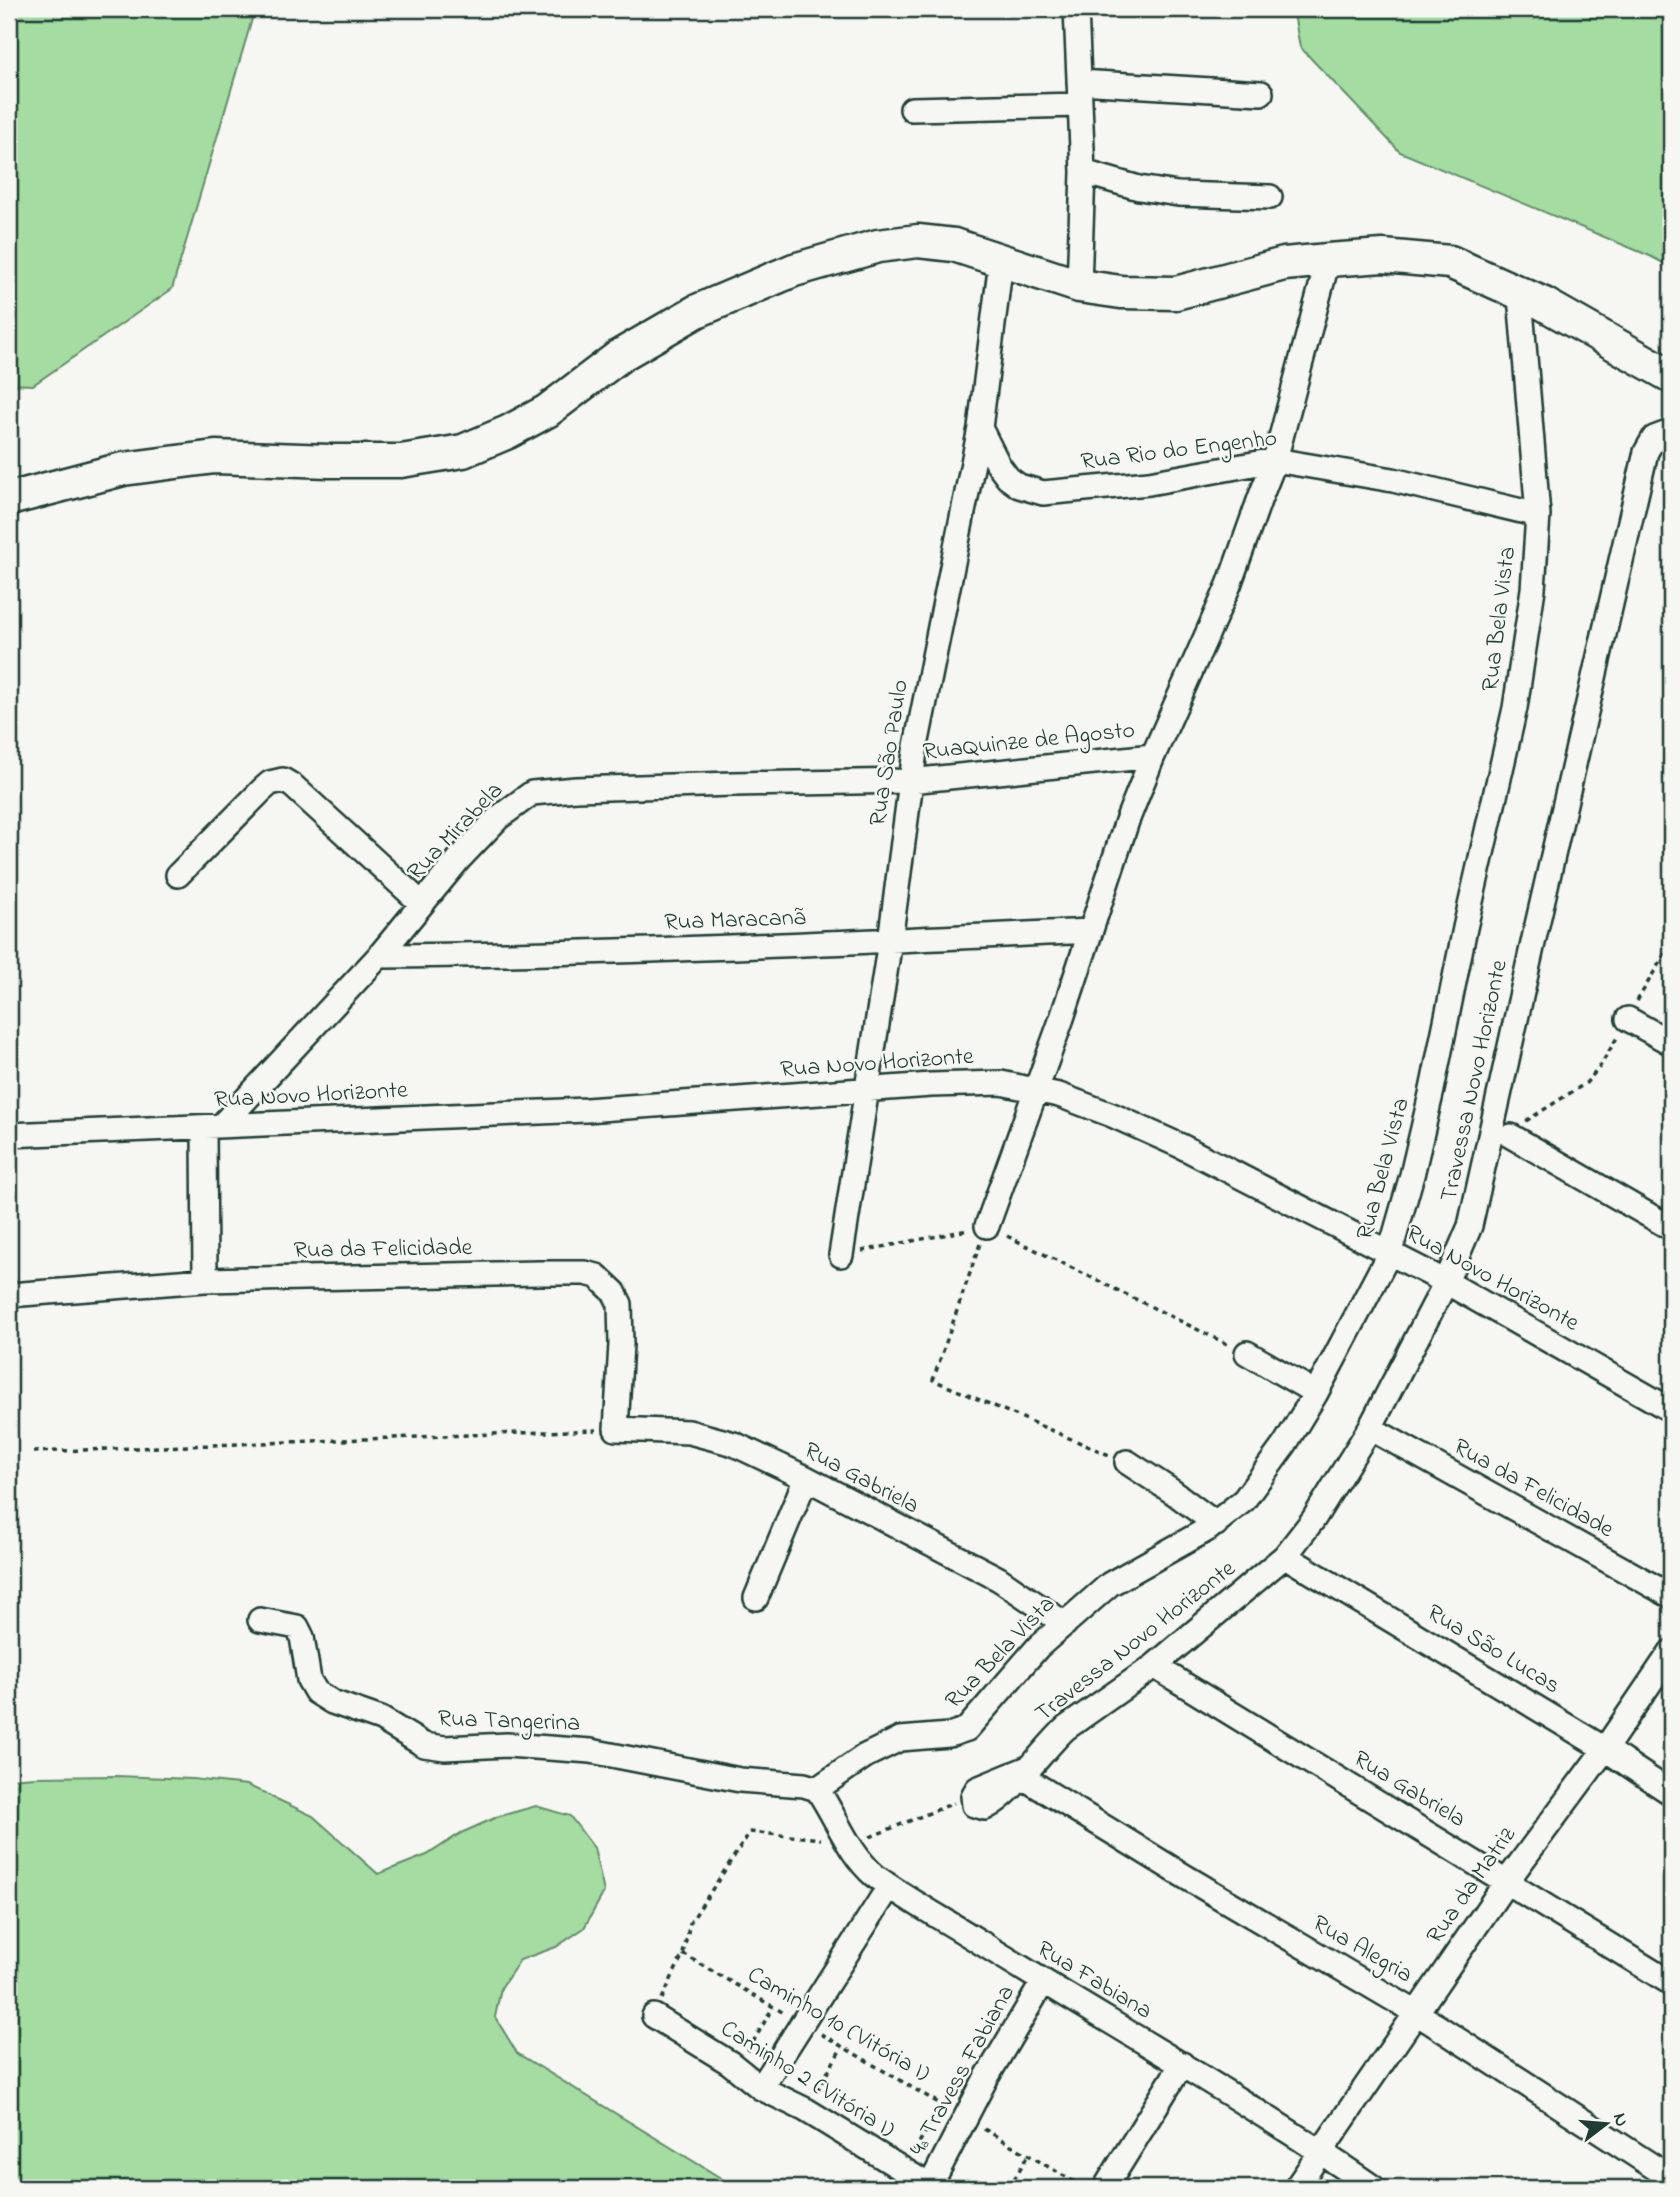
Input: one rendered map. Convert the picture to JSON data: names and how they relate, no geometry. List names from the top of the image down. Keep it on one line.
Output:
{"streets":{"street":["Rua Rio do Engenho","Rua Bela Vista","RuaQuinze de Agosto","Rua São Paulo","Rua Mirabela","Rua Maracanã","Rua Novo Horizonte","Travessa Novo Horizonte","Rua da Felicidade","Rua Gabriela","Rua São Lucas","Rua Tangerina","Rua da Matriz","Rua Alegria","Rua Fabiana","4ª Travess Fabiana","Caminho 2 (Vitória I)"],"path":["Caminho 10 (Vitória I)"]},"crossings":[["Rua Rio do Engenho","Rua Bela Vista"],["Rua Rio do Engenho","Rua São Paulo"],["Rua Bela Vista","Rua Novo Horizonte"],["Rua Bela Vista","Rua Gabriela"],["Rua Bela Vista","Rua Tangerina"],["Rua Bela Vista","Rua Fabiana"],["RuaQuinze de Agosto","Rua São Paulo"],["RuaQuinze de Agosto","Rua Mirabela"],["Rua São Paulo","Rua Mirabela"],["Rua São Paulo","Rua Maracanã"],["Rua São Paulo","Rua Novo Horizonte"],["Rua Mirabela","Rua Maracanã"],["Rua Mirabela","Rua Novo Horizonte"],["Rua Novo Horizonte","Travessa Novo Horizonte"],["Travessa Novo Horizonte","Rua da Felicidade"],["Travessa Novo Horizonte","Rua Gabriela"],["Travessa Novo Horizonte","Rua São Lucas"],["Travessa Novo Horizonte","Rua Alegria"],["Rua da Felicidade","Rua Gabriela"],["Rua Gabriela","Rua da Matriz"],["Rua São Lucas","Rua da Matriz"],["Rua Tangerina","Rua Fabiana"],["Rua da Matriz","Rua Alegria"],["Rua da Matriz","Rua Fabiana"],["Rua Fabiana","4ª Travess Fabiana"],["4ª Travess Fabiana","Caminho 2 (Vitória I)"]],"north":"right"}
